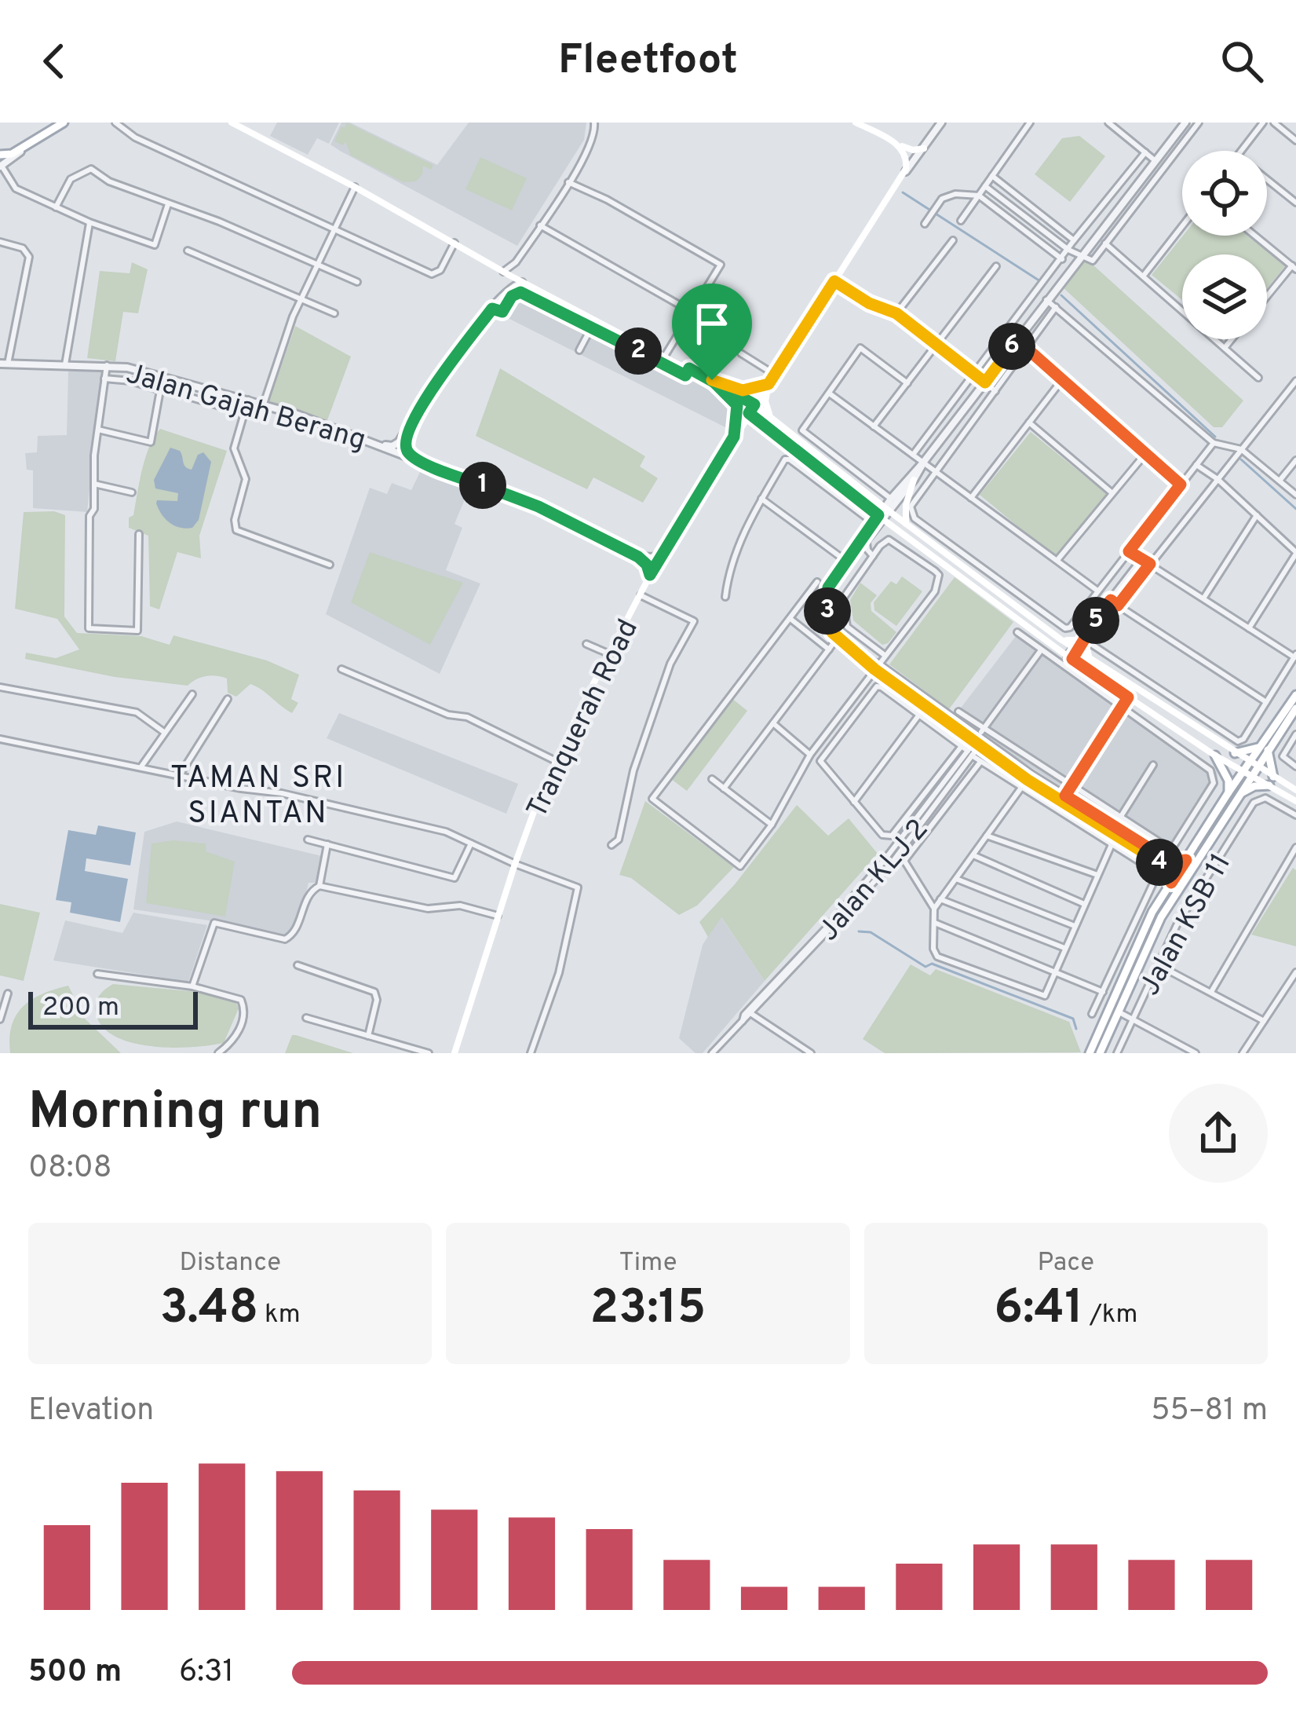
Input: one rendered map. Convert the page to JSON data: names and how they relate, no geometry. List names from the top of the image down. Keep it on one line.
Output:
{"streets":{"main road":["Tranquerah Road"],"street":["Jalan Gajah Berang","Jalan KLJ 2","Jalan KSB 11"]},"districts":["TAMAN SRI SIANTAN"],"scale_bar":"200 m","page":{"header":"Fleetfoot","pins":["6","2","1","3","5","4"],"scale":"200 m","heading":["Morning run","08:08"],"stats":[["Distance","3.48 km"],["Time","23:15"],["Pace","6:41 /km"]],"chart":["Elevation","55–81 m"],"list":[{"name":"500 m","note":"6:31"}]}}
